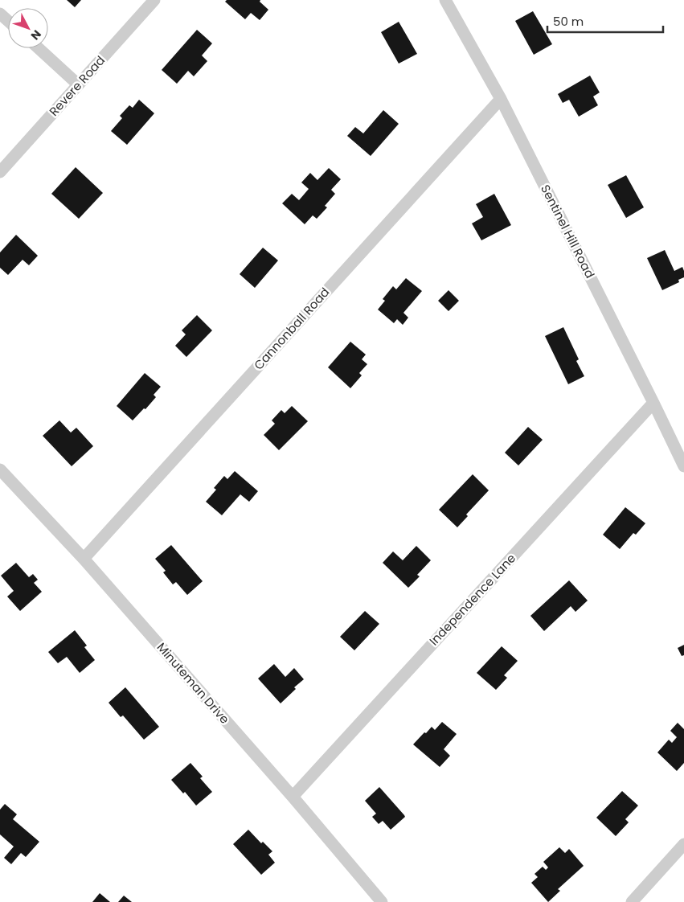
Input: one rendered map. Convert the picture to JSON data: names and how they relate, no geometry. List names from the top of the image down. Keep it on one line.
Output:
{"streets":{"street":["Revere Road","Sentinel Hill Road","Cannonball Road","Independence Lane","Minuteman Drive"]},"crossings":[["Sentinel Hill Road","Cannonball Road"],["Sentinel Hill Road","Independence Lane"],["Cannonball Road","Minuteman Drive"],["Independence Lane","Minuteman Drive"]],"scale_bar":"50 m","north":"bottom right"}
